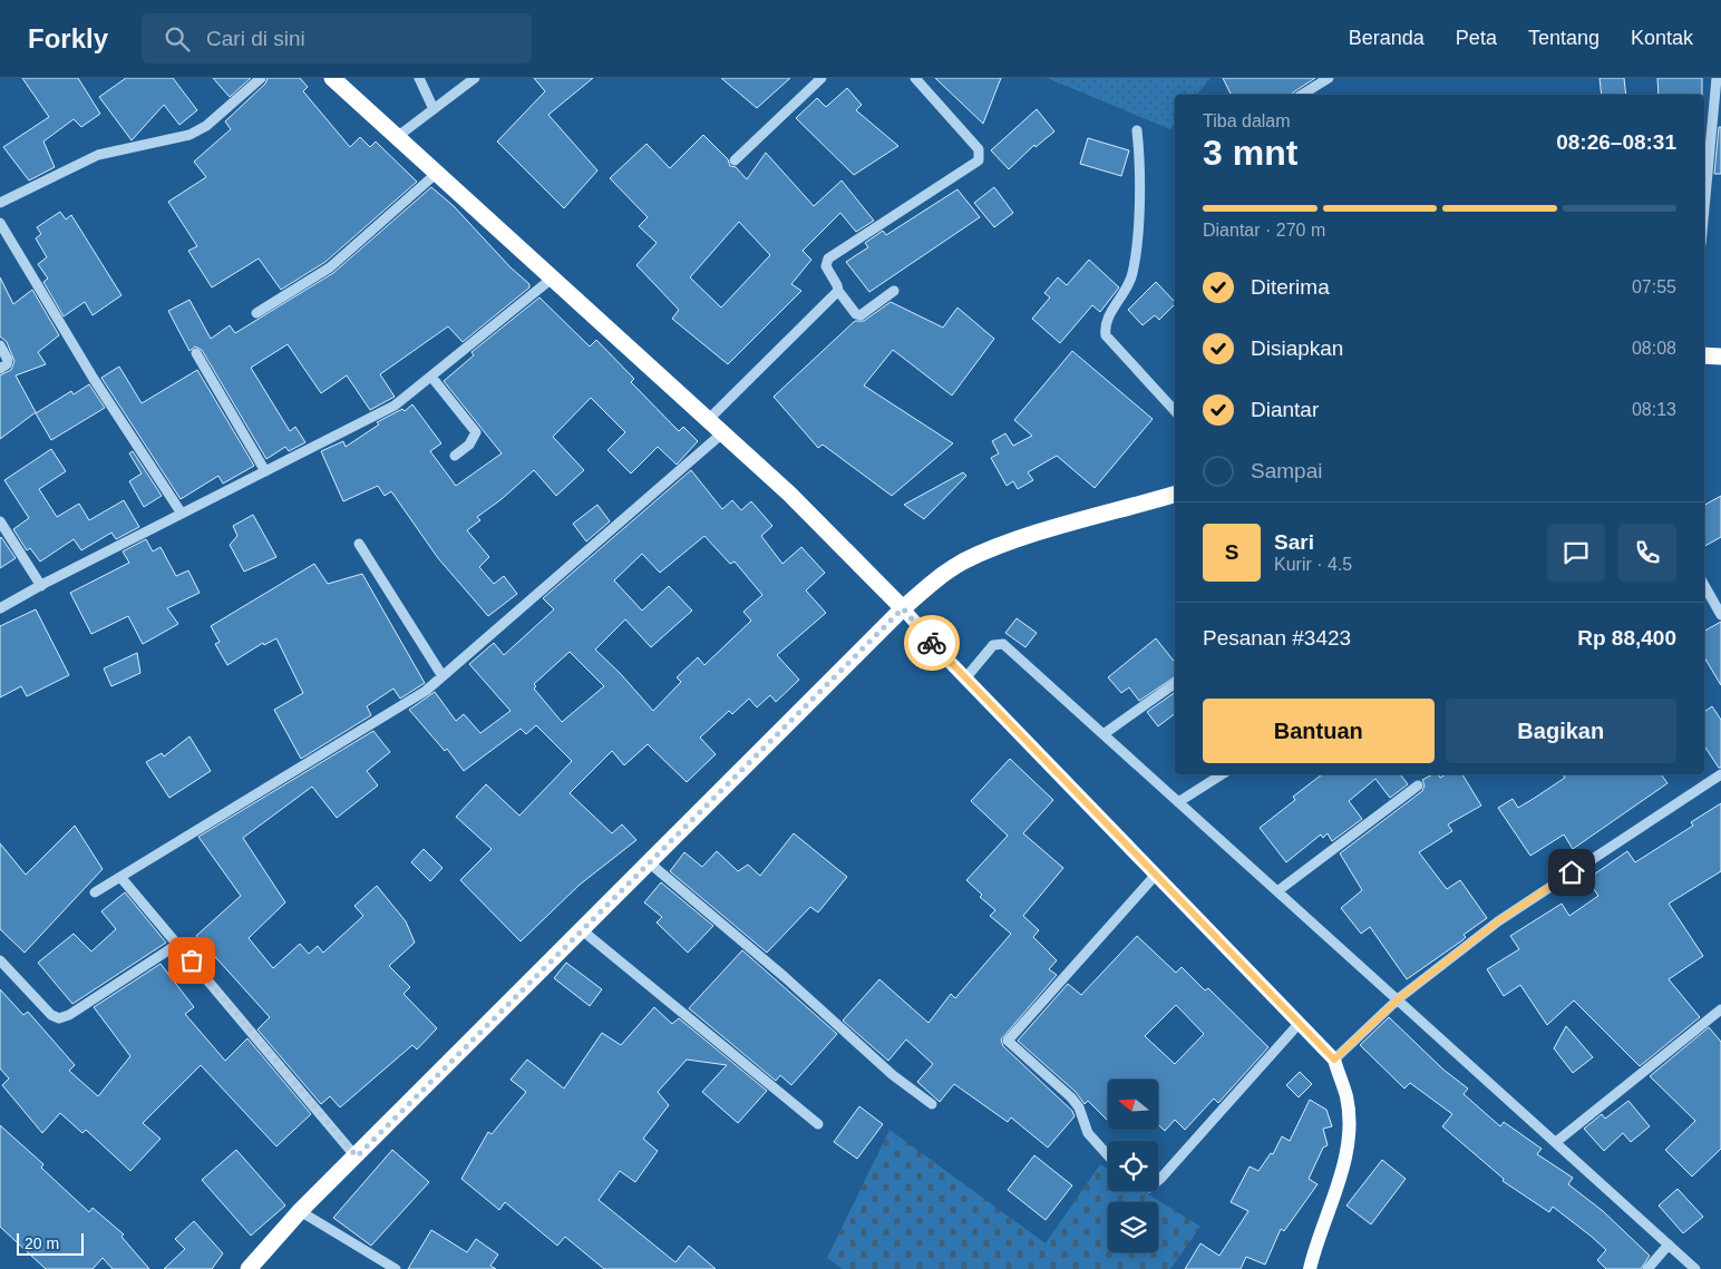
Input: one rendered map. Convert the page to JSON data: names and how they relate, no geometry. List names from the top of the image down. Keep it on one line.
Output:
{"scale_bar":"20 m","north":"left","page":{"header":"Forkly","search":"Cari di sini","nav":["Beranda","Peta","Tentang","Kontak"],"heading":["3 mnt","Tiba dalam","08:26–08:31"],"panel":["Sari","Kurir · 4.5","Pesanan #3423","Rp 88,400"],"bar":"Diantar · 270 m","list":[["Diterima","07:55"],["Disiapkan","08:08"],["Diantar","08:13"],"Sampai"],"round":"S","buttons":["Bantuan","Bagikan"],"scale":"20 m"}}
